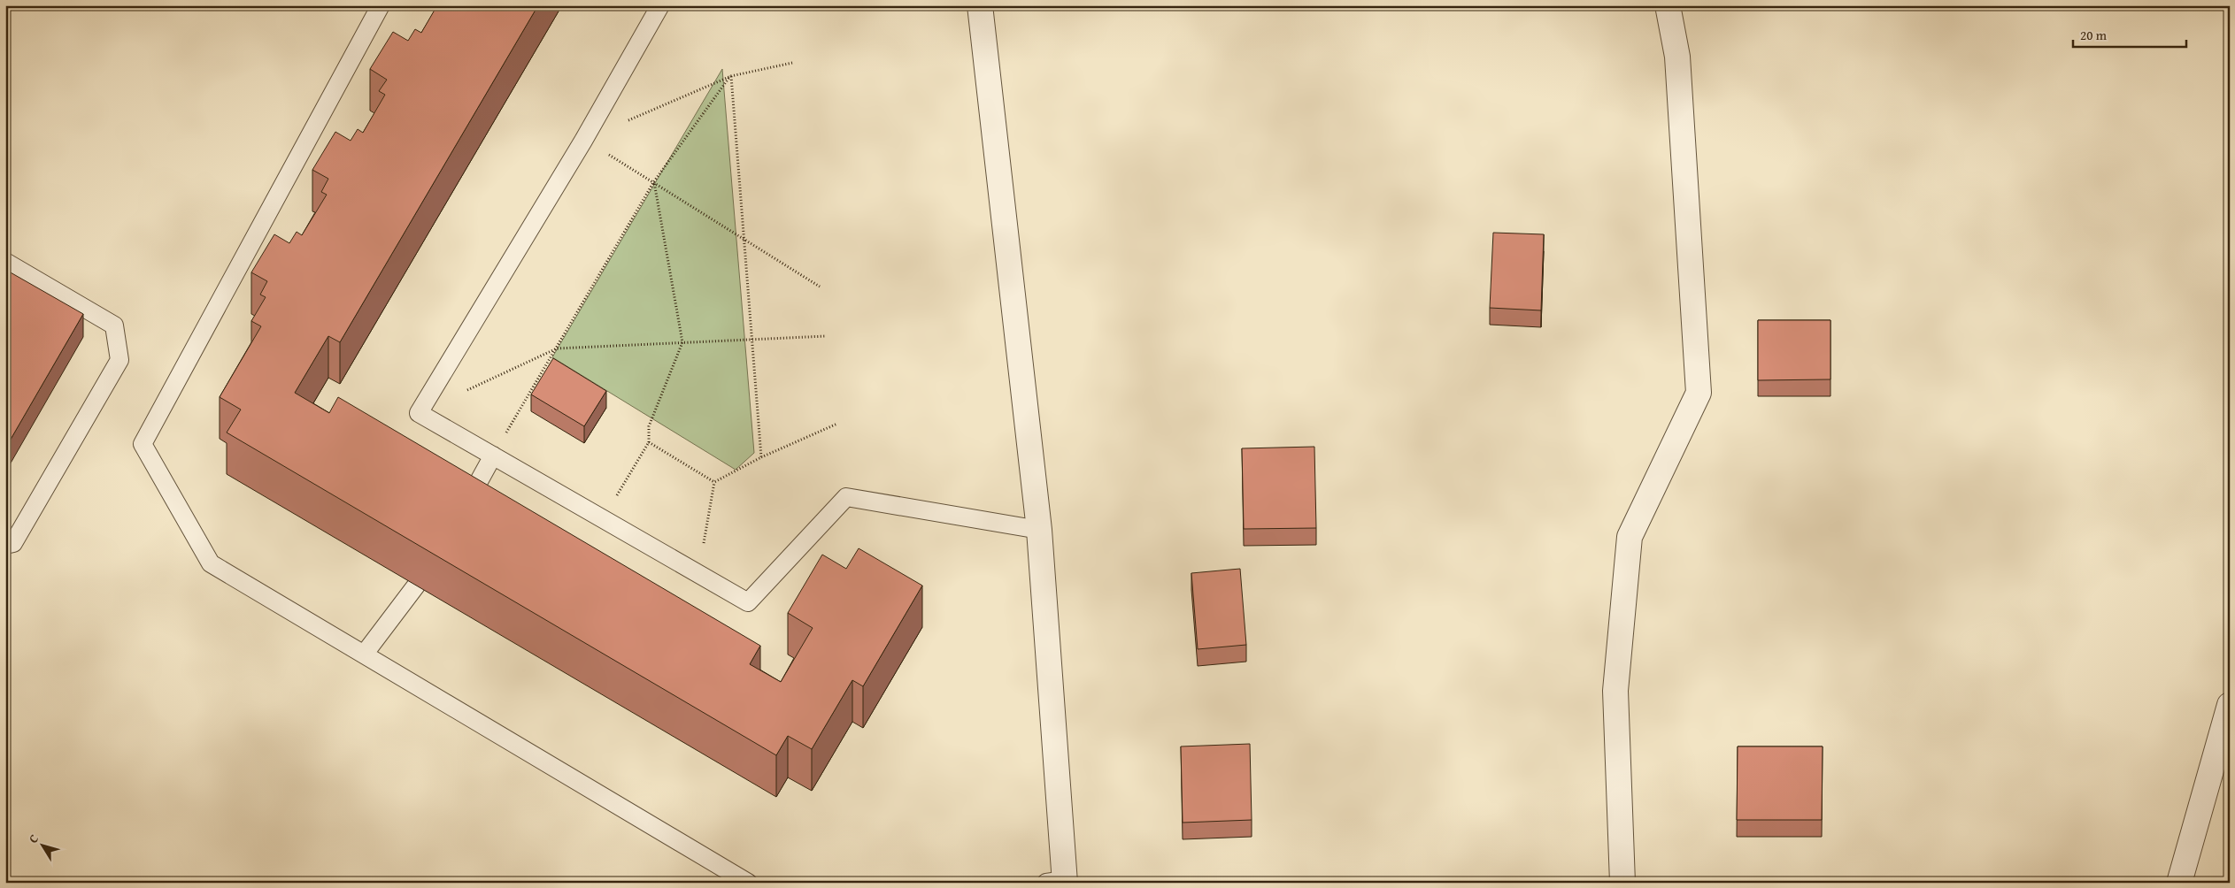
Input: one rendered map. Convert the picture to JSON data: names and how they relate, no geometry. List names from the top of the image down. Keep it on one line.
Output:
{"scale_bar":"20 m","north":"top left"}
